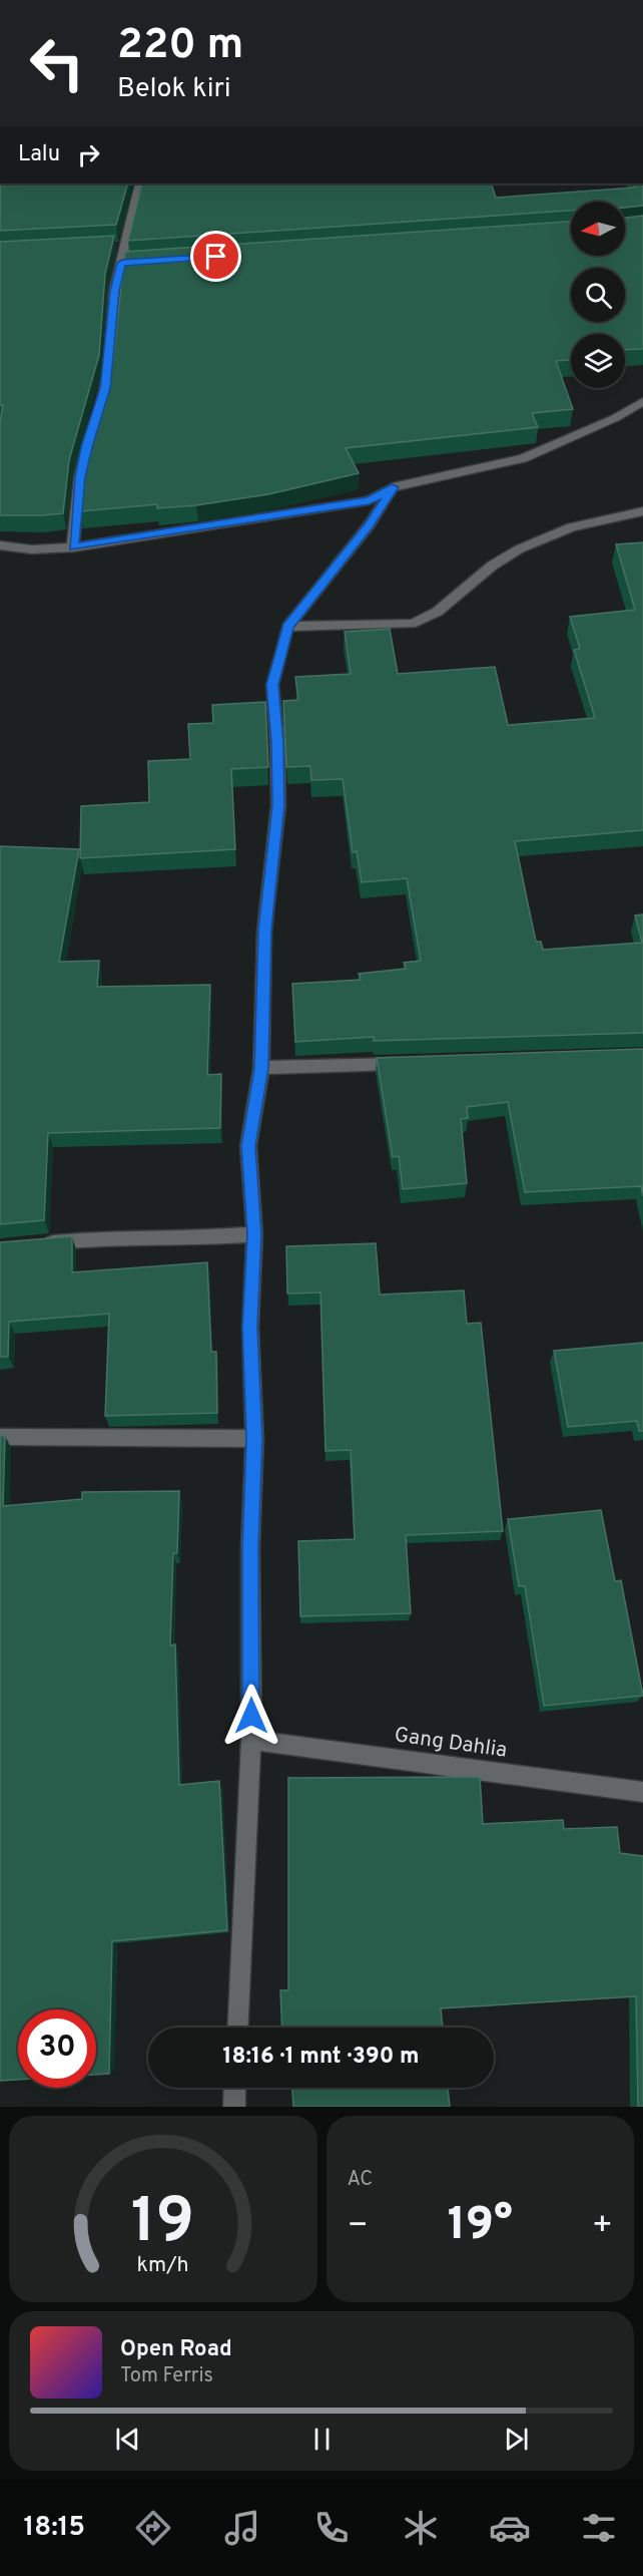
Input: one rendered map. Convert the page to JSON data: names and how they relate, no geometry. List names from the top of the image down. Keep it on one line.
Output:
{"streets":{"street":["Gang Dahlia"]},"north":"left","page":{"turn":["220 m","Belok kiri"],"then":"Lalu","limit":"30","trip":"18:16 · 1 mnt · 390 m","tile":"AC","heat":["−","19°","+"],"song":["Open Road","Tom Ferris"],"tabs":"18:15","gauge":["19","km/h"]}}
